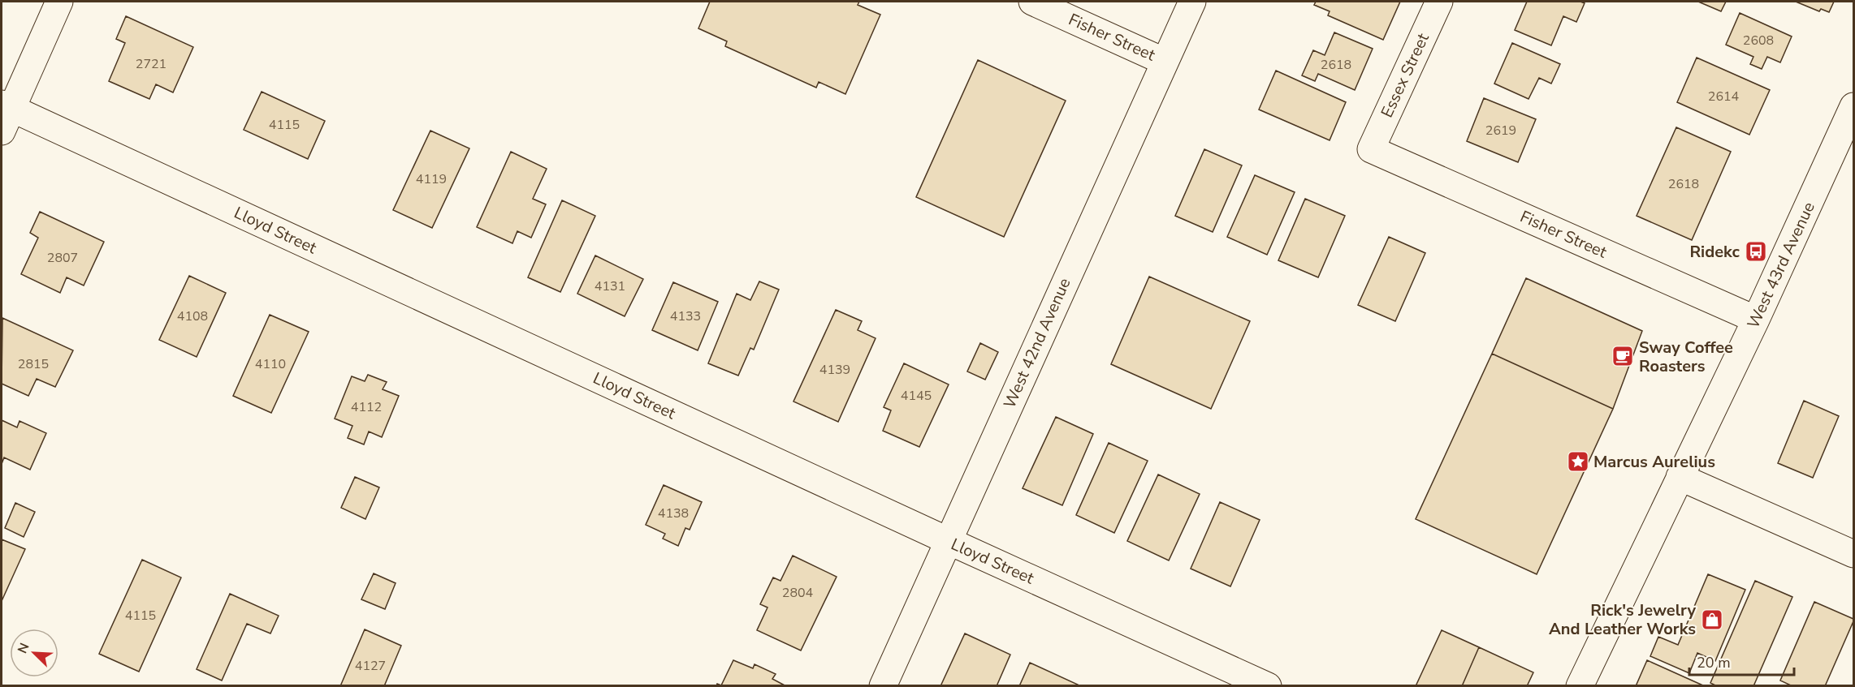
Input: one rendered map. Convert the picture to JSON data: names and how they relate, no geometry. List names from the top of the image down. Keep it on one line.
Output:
{"streets":{"street":["Fisher Street","Essex Street","Lloyd Street","West 43rd Avenue","West 42nd Avenue"]},"crossings":[["Fisher Street","Essex Street"],["Fisher Street","West 43rd Avenue"],["Fisher Street","West 42nd Avenue"],["Lloyd Street","West 42nd Avenue"]],"places":{"bus stop":["Ridekc"],"cafe":["Sway Coffee Roasters"],"place":["Marcus Aurelius"],"shop":["Rick's Jewelry And Leather Works"]},"house_numbers":["2608","2721","2618","2614","4115","2619","4119","2618","2807","4131","4108","4133","2815","4110","4139","4145","4112","4138","2804","4115","4127"],"scale_bar":"20 m","north":"top left"}
